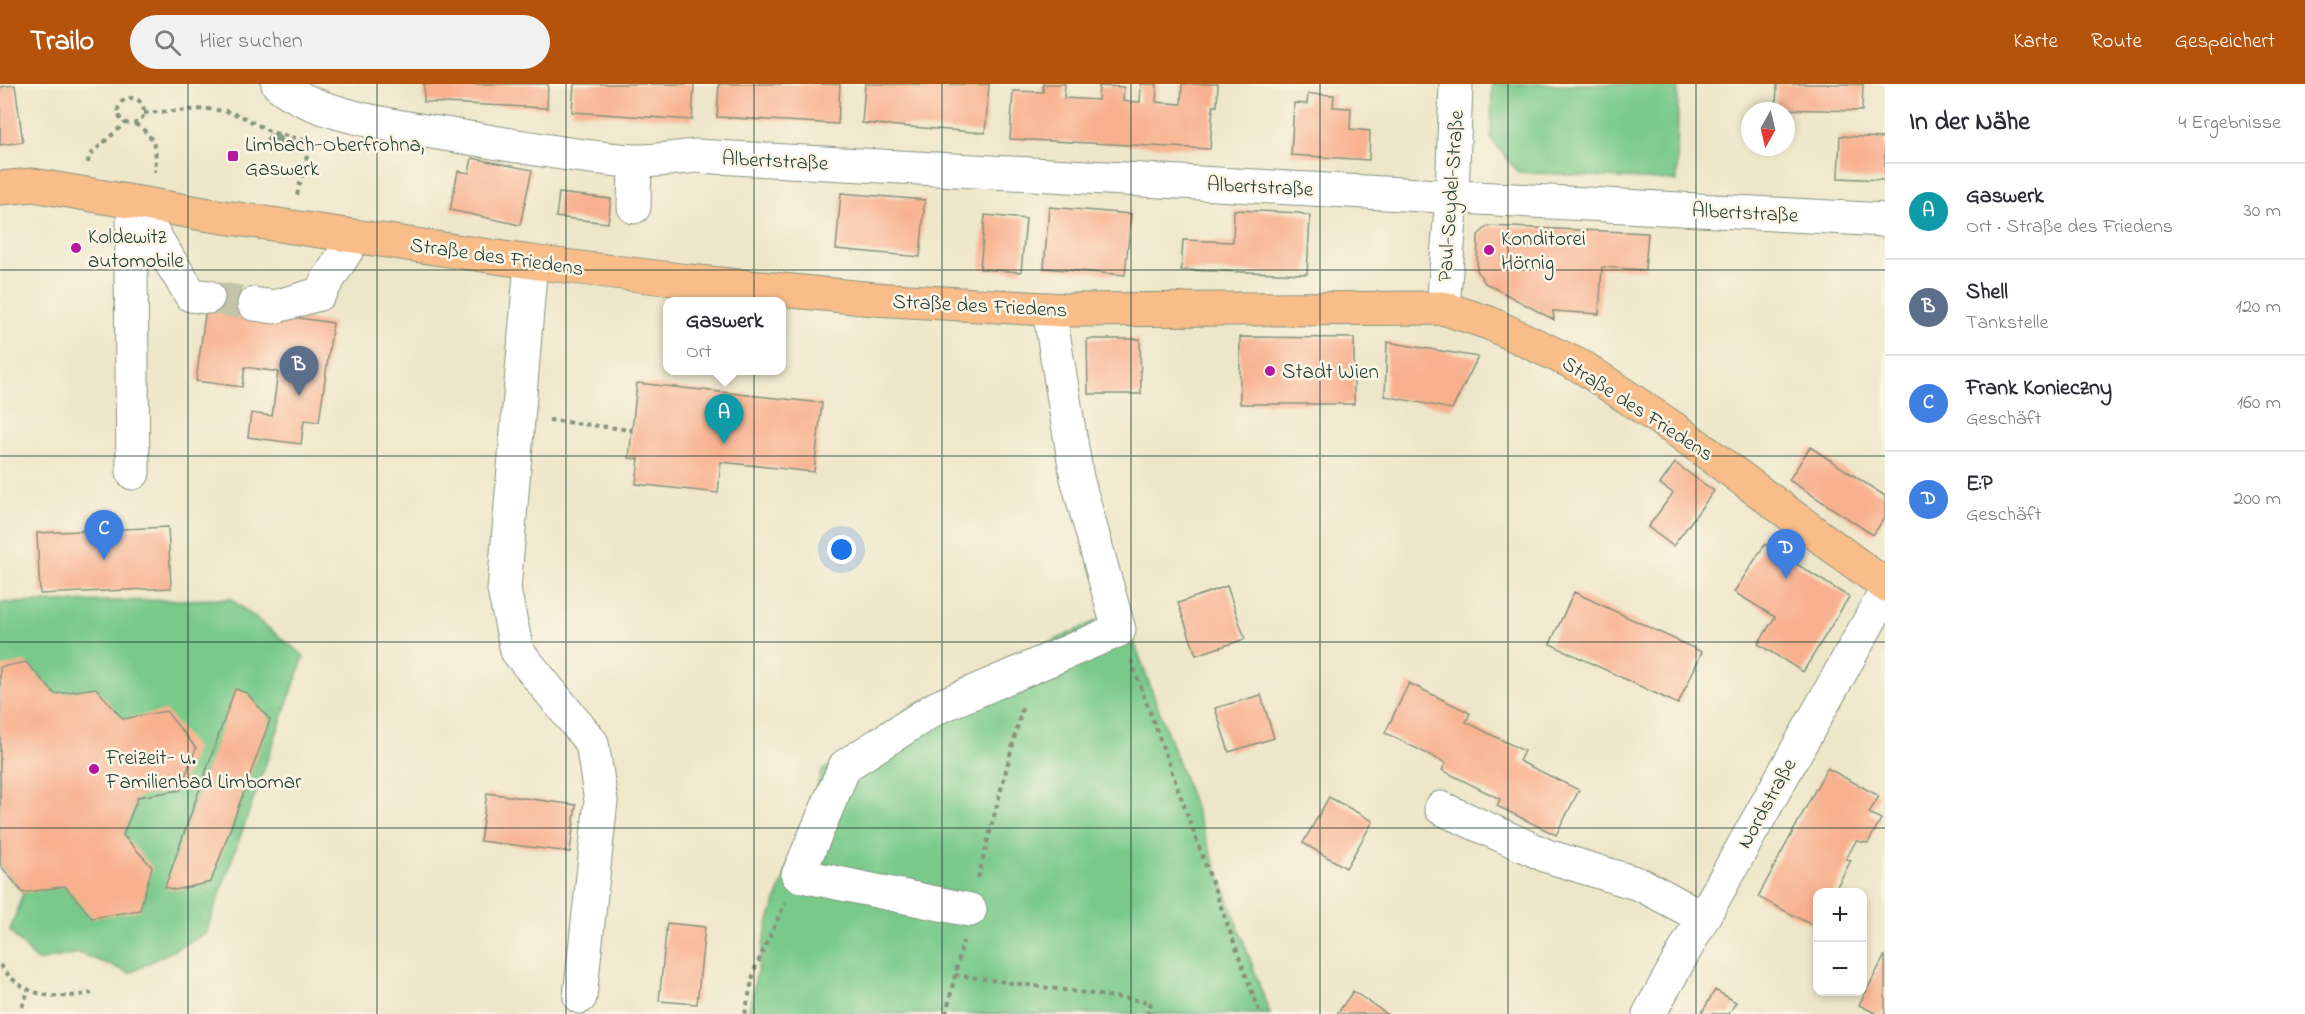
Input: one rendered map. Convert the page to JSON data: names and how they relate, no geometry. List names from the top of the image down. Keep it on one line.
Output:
{"streets":{"main road":["Straße des Friedens"],"street":["Albertstraße","Paul-Seydel-Straße","Nordstraße"]},"crossings":[["Albertstraße","Paul-Seydel-Straße"],["Paul-Seydel-Straße","Straße des Friedens"]],"places":{"transit":["Limbach-Oberfrohna, Gaswerk"],"other":["Koldewitz automobile","Konditorei Hörnig","Stadt Wien","Freizeit- u. Familienbad Limbomar"]},"north":"bottom","page":{"header":"Trailo","search":"Hier suchen","nav":["Karte","Route","Gespeichert"],"heading":["In der Nähe","4 Ergebnisse"],"list":[{"mark":"A","name":"Gaswerk","note":"Ort · Straße des Friedens","value":"30 m"},{"mark":"B","name":"Shell","note":"Tankstelle","value":"120 m"},{"mark":"C","name":"Frank Konieczny","note":"Geschäft","value":"160 m"},{"mark":"D","name":"E:P","note":"Geschäft","value":"200 m"}],"popup":["Gaswerk","Ort"],"pins":["B","A","C","D"],"map_buttons":["+","−"]}}
